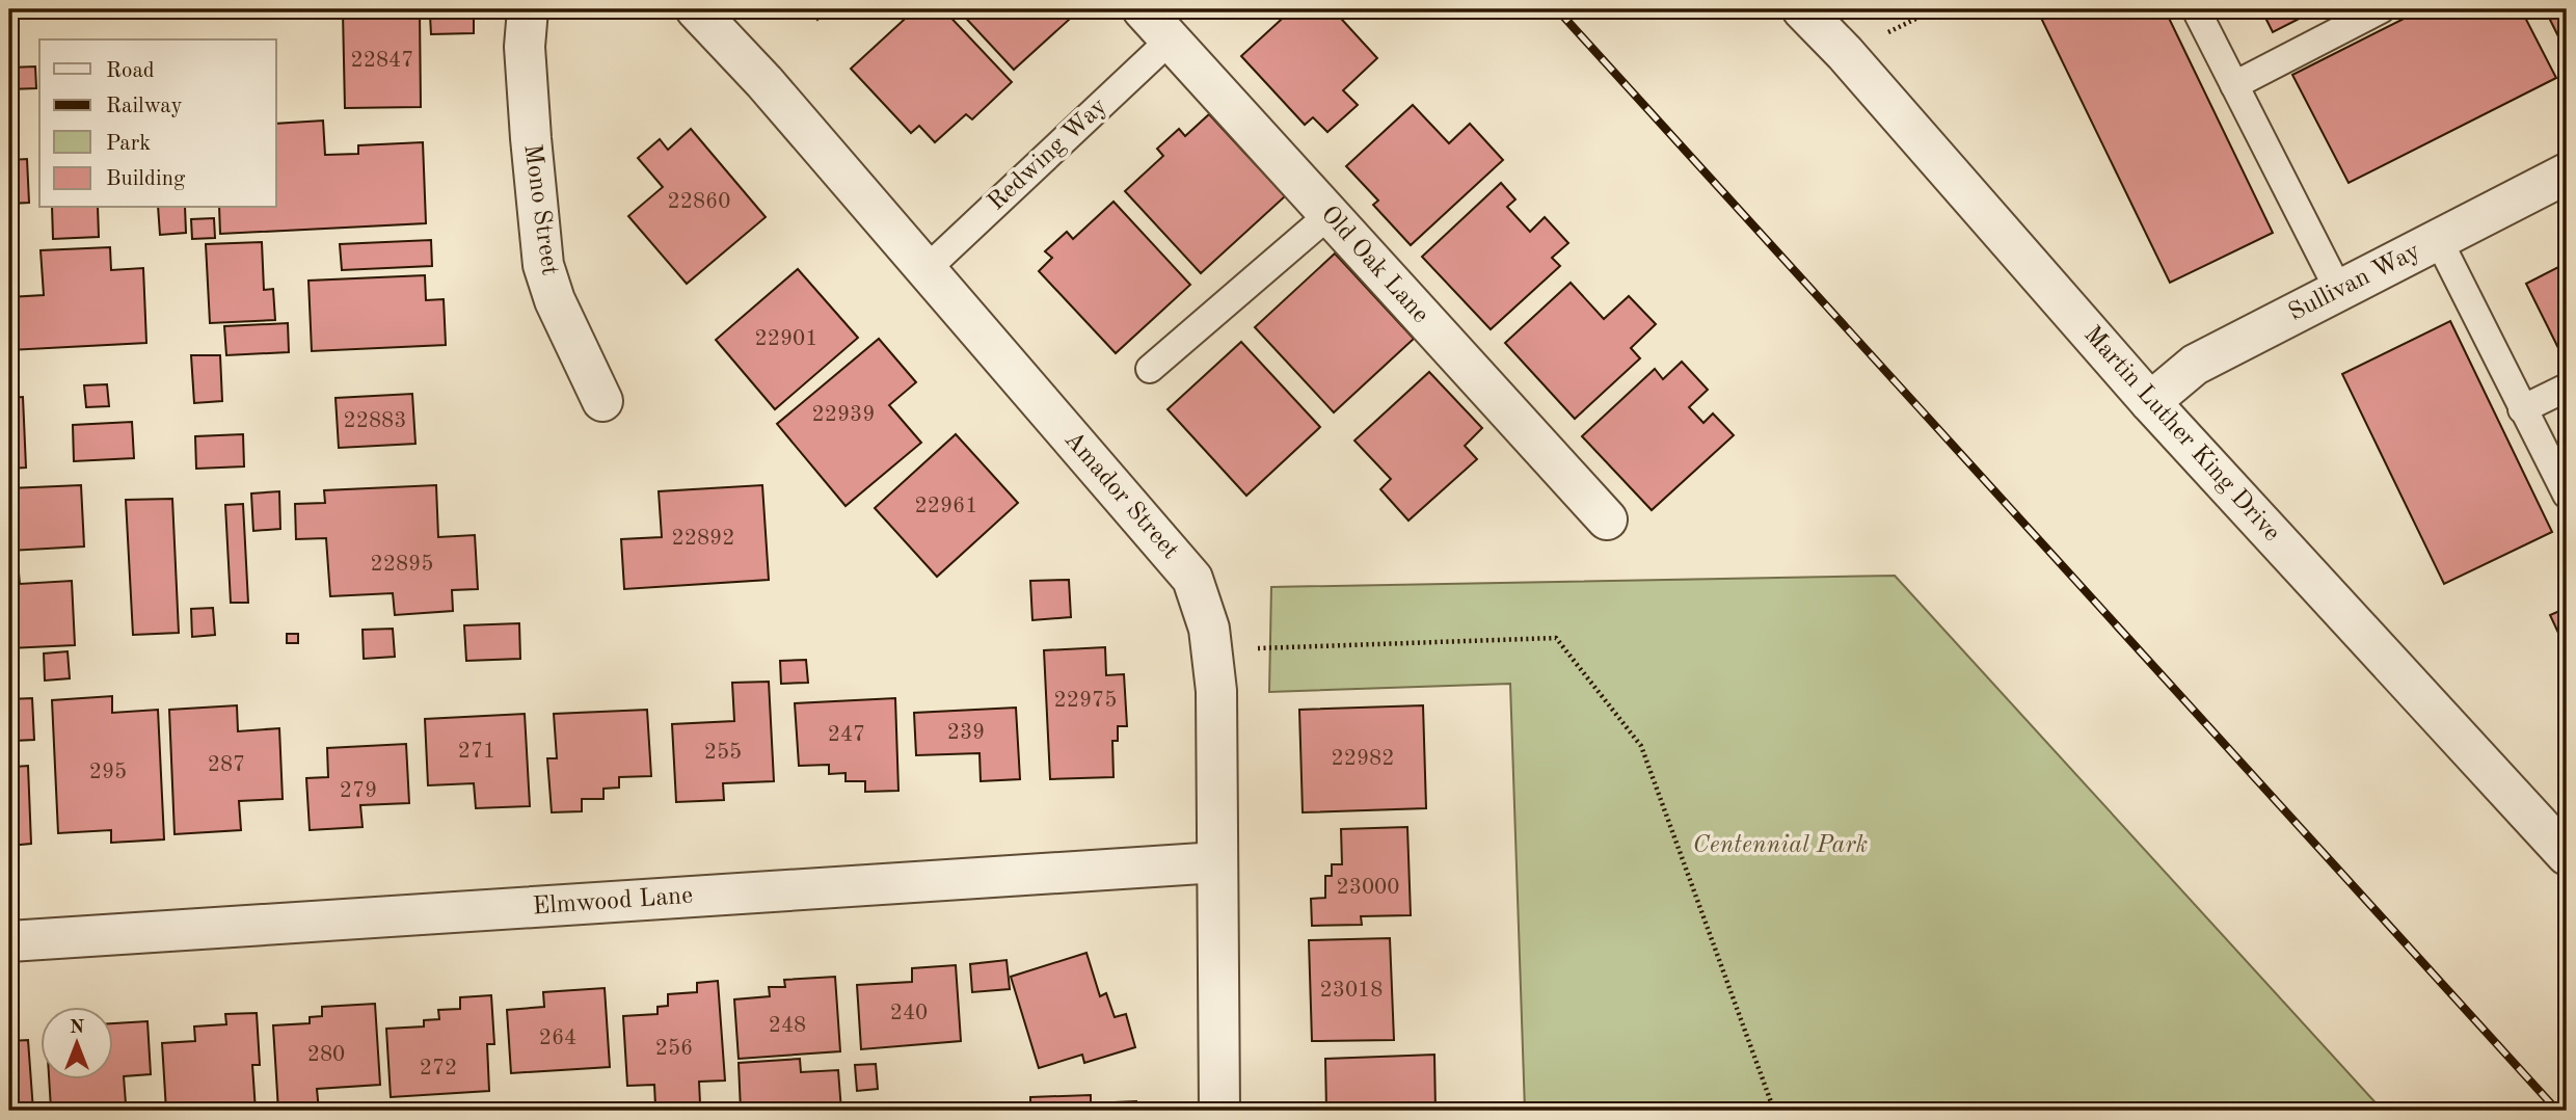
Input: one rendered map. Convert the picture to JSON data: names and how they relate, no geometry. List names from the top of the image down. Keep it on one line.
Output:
{"streets":{"street":["Mono Street","Old Oak Lane","Sullivan Way","Martin Luther King Drive","Amador Street","Elmwood Lane"],"lane":["Redwing Way"]},"crossings":[["Redwing Way","Old Oak Lane"],["Redwing Way","Amador Street"],["Sullivan Way","Martin Luther King Drive"],["Amador Street","Elmwood Lane"]],"parks":["Centennial Park"],"house_numbers":["22847","22860","22901","22939","22883","22961","22892","22895","22975","239","247","271","255","22982","287","295","279","23000","23018","240","248","264","256","280","272"],"legend":["Road","Railway","Park","Building"],"north":"top"}
